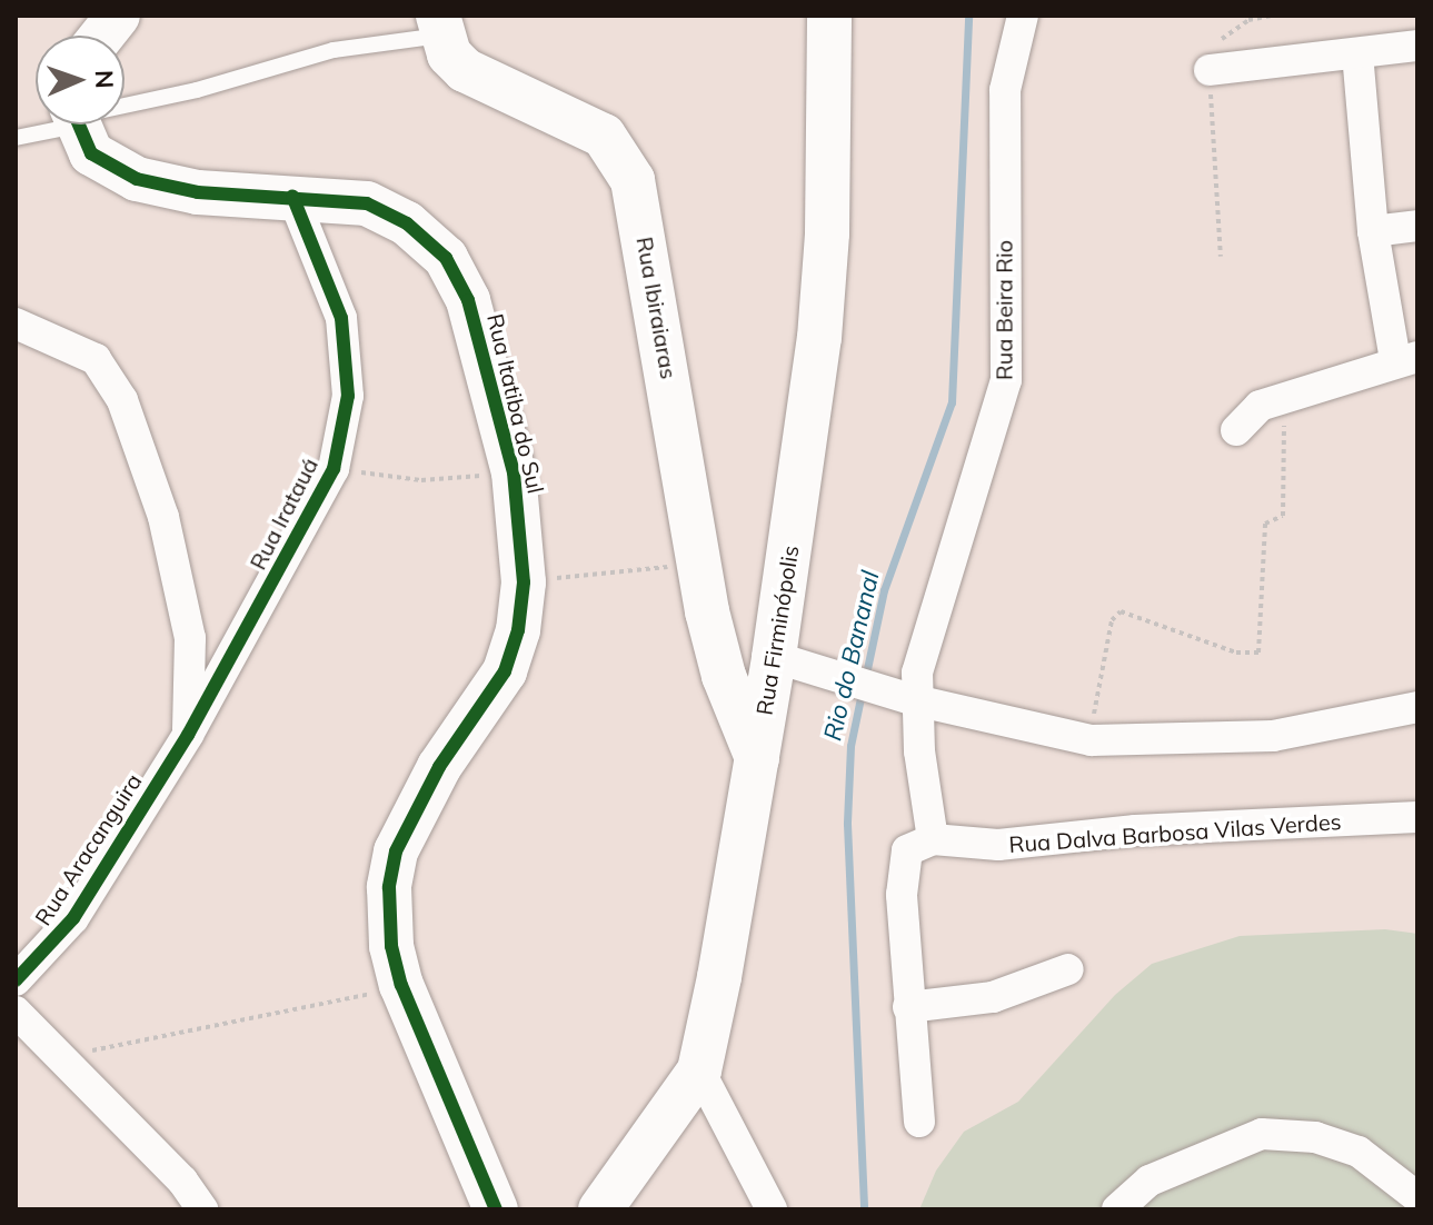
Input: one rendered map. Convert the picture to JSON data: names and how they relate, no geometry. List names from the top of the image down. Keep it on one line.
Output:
{"streets":{"main road":["Rua Ibiraiaras","Rua Itatiba do Sul","Rua Firminópolis"],"street":["Rua Beira Rio","Rua Iratauá","Rua Dalva Barbosa Vilas Verdes","Rua Aracanguira"]},"crossings":[["Rua Ibiraiaras","Rua Firminópolis"],["Rua Beira Rio","Rua Dalva Barbosa Vilas Verdes"],["Rua Itatiba do Sul","Rua Iratauá"],["Rua Iratauá","Rua Aracanguira"]],"water":["Rio do Bananal"],"north":"right"}
